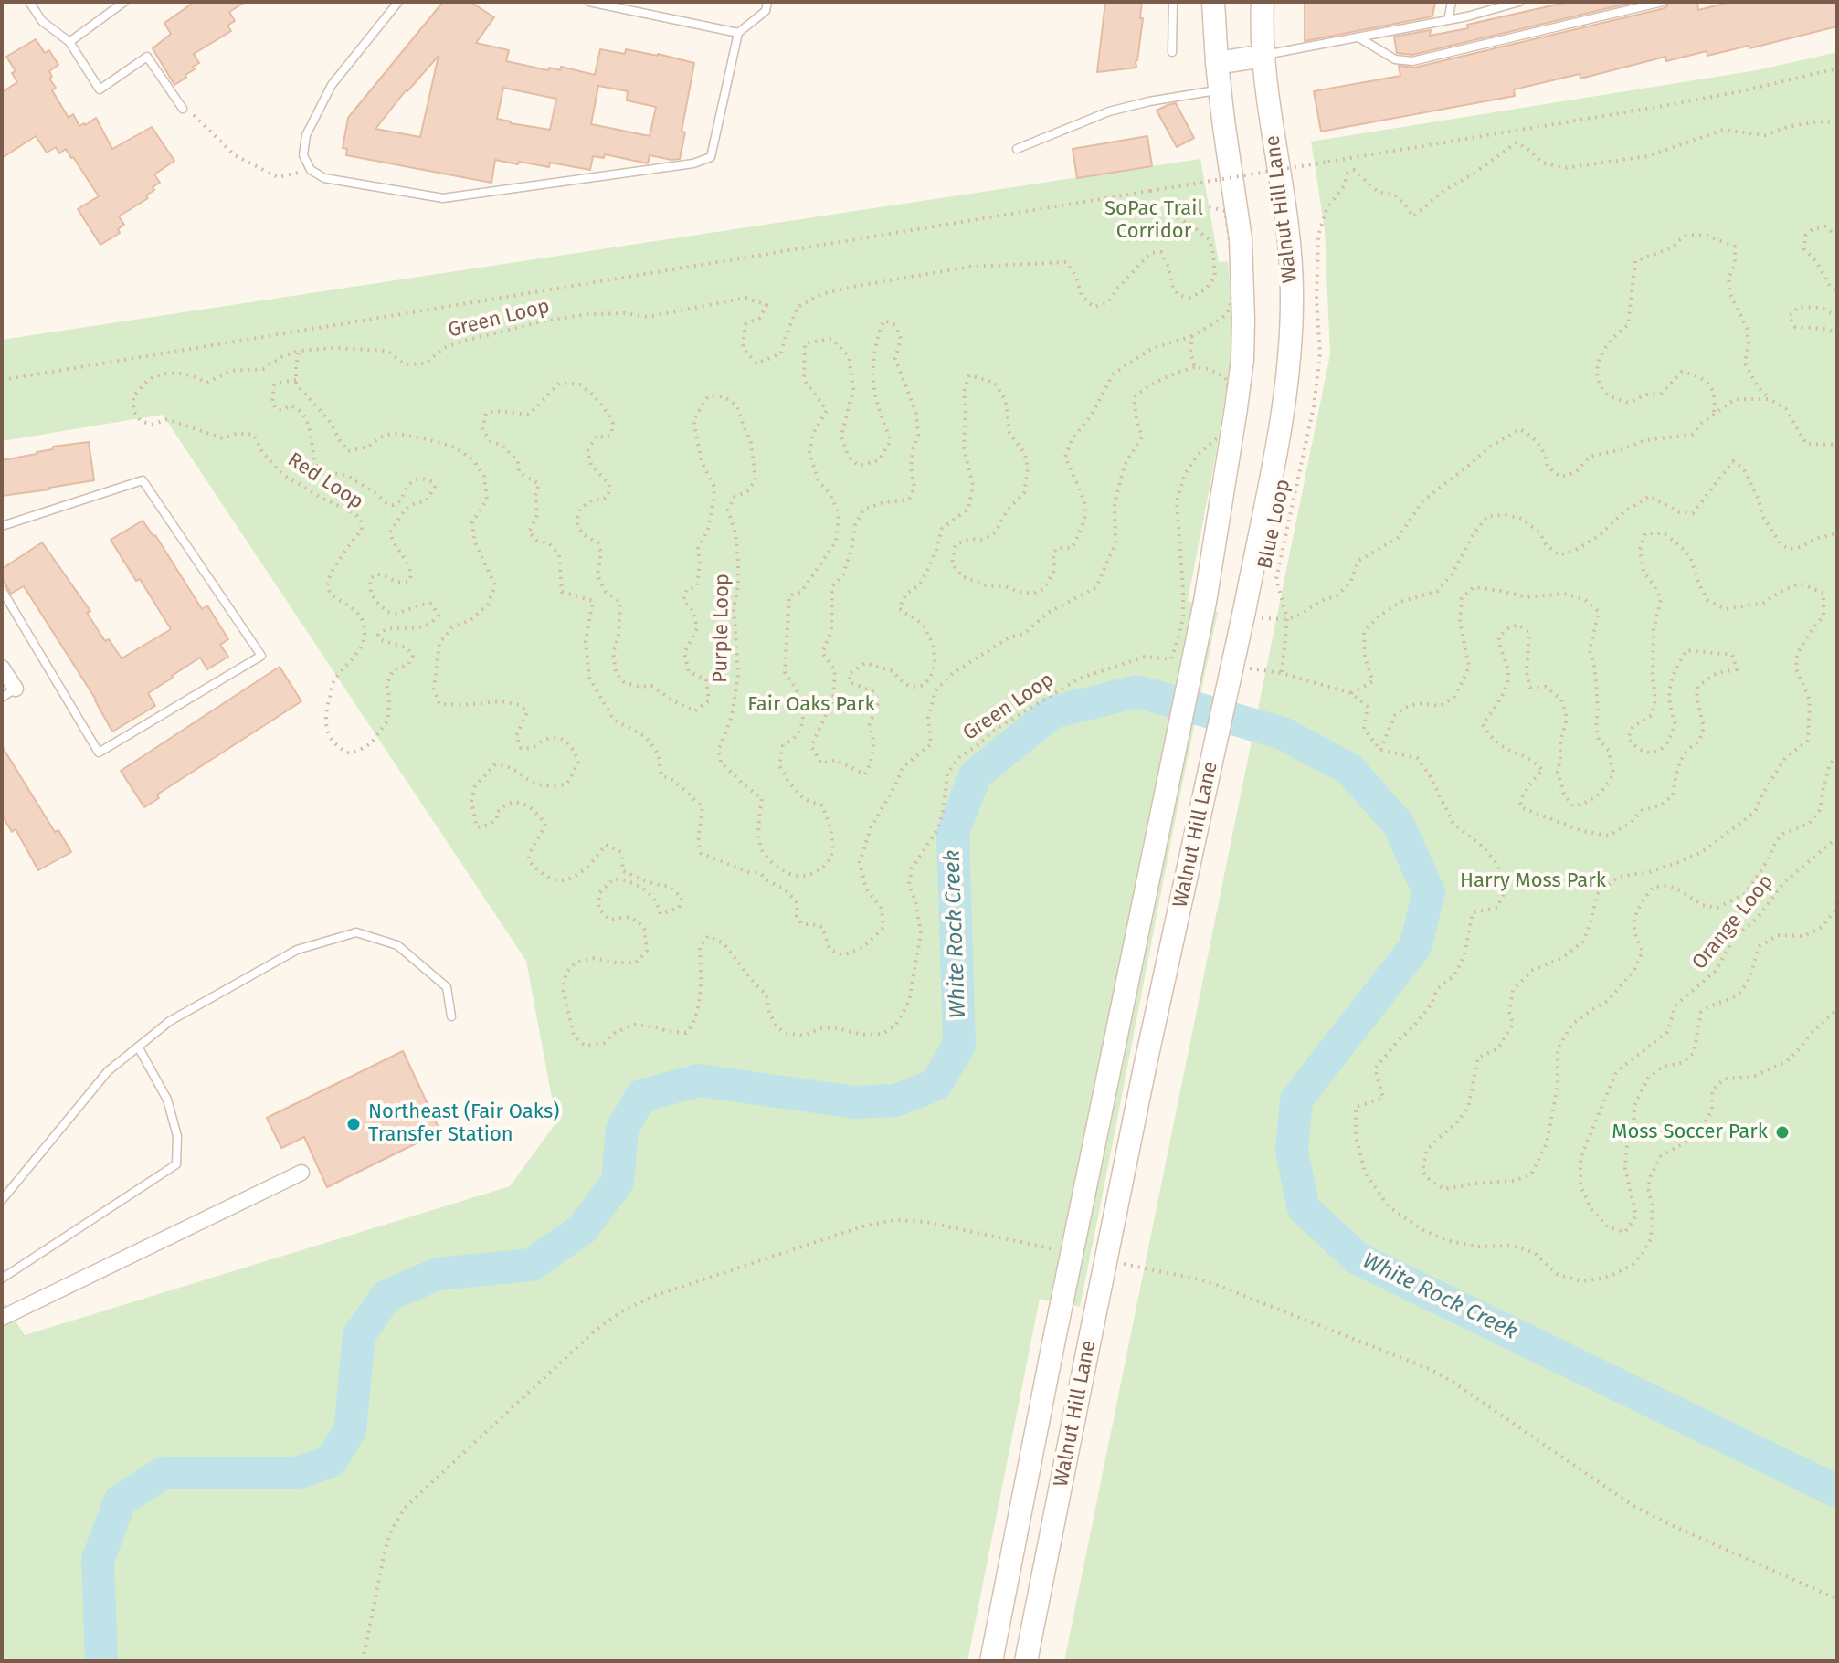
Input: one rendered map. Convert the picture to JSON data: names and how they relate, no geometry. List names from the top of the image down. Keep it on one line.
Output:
{"streets":{"main road":["Walnut Hill Lane"],"path":["Green Loop","Red Loop","Blue Loop","Purple Loop","Orange Loop"]},"crossings":[["Green Loop","Red Loop"],["Green Loop","Purple Loop"]],"water":["White Rock Creek"],"parks":["SoPac Trail Corridor","Fair Oaks Park","Harry Moss Park"],"places":["Northeast (Fair Oaks) Transfer Station","Moss Soccer Park"]}
